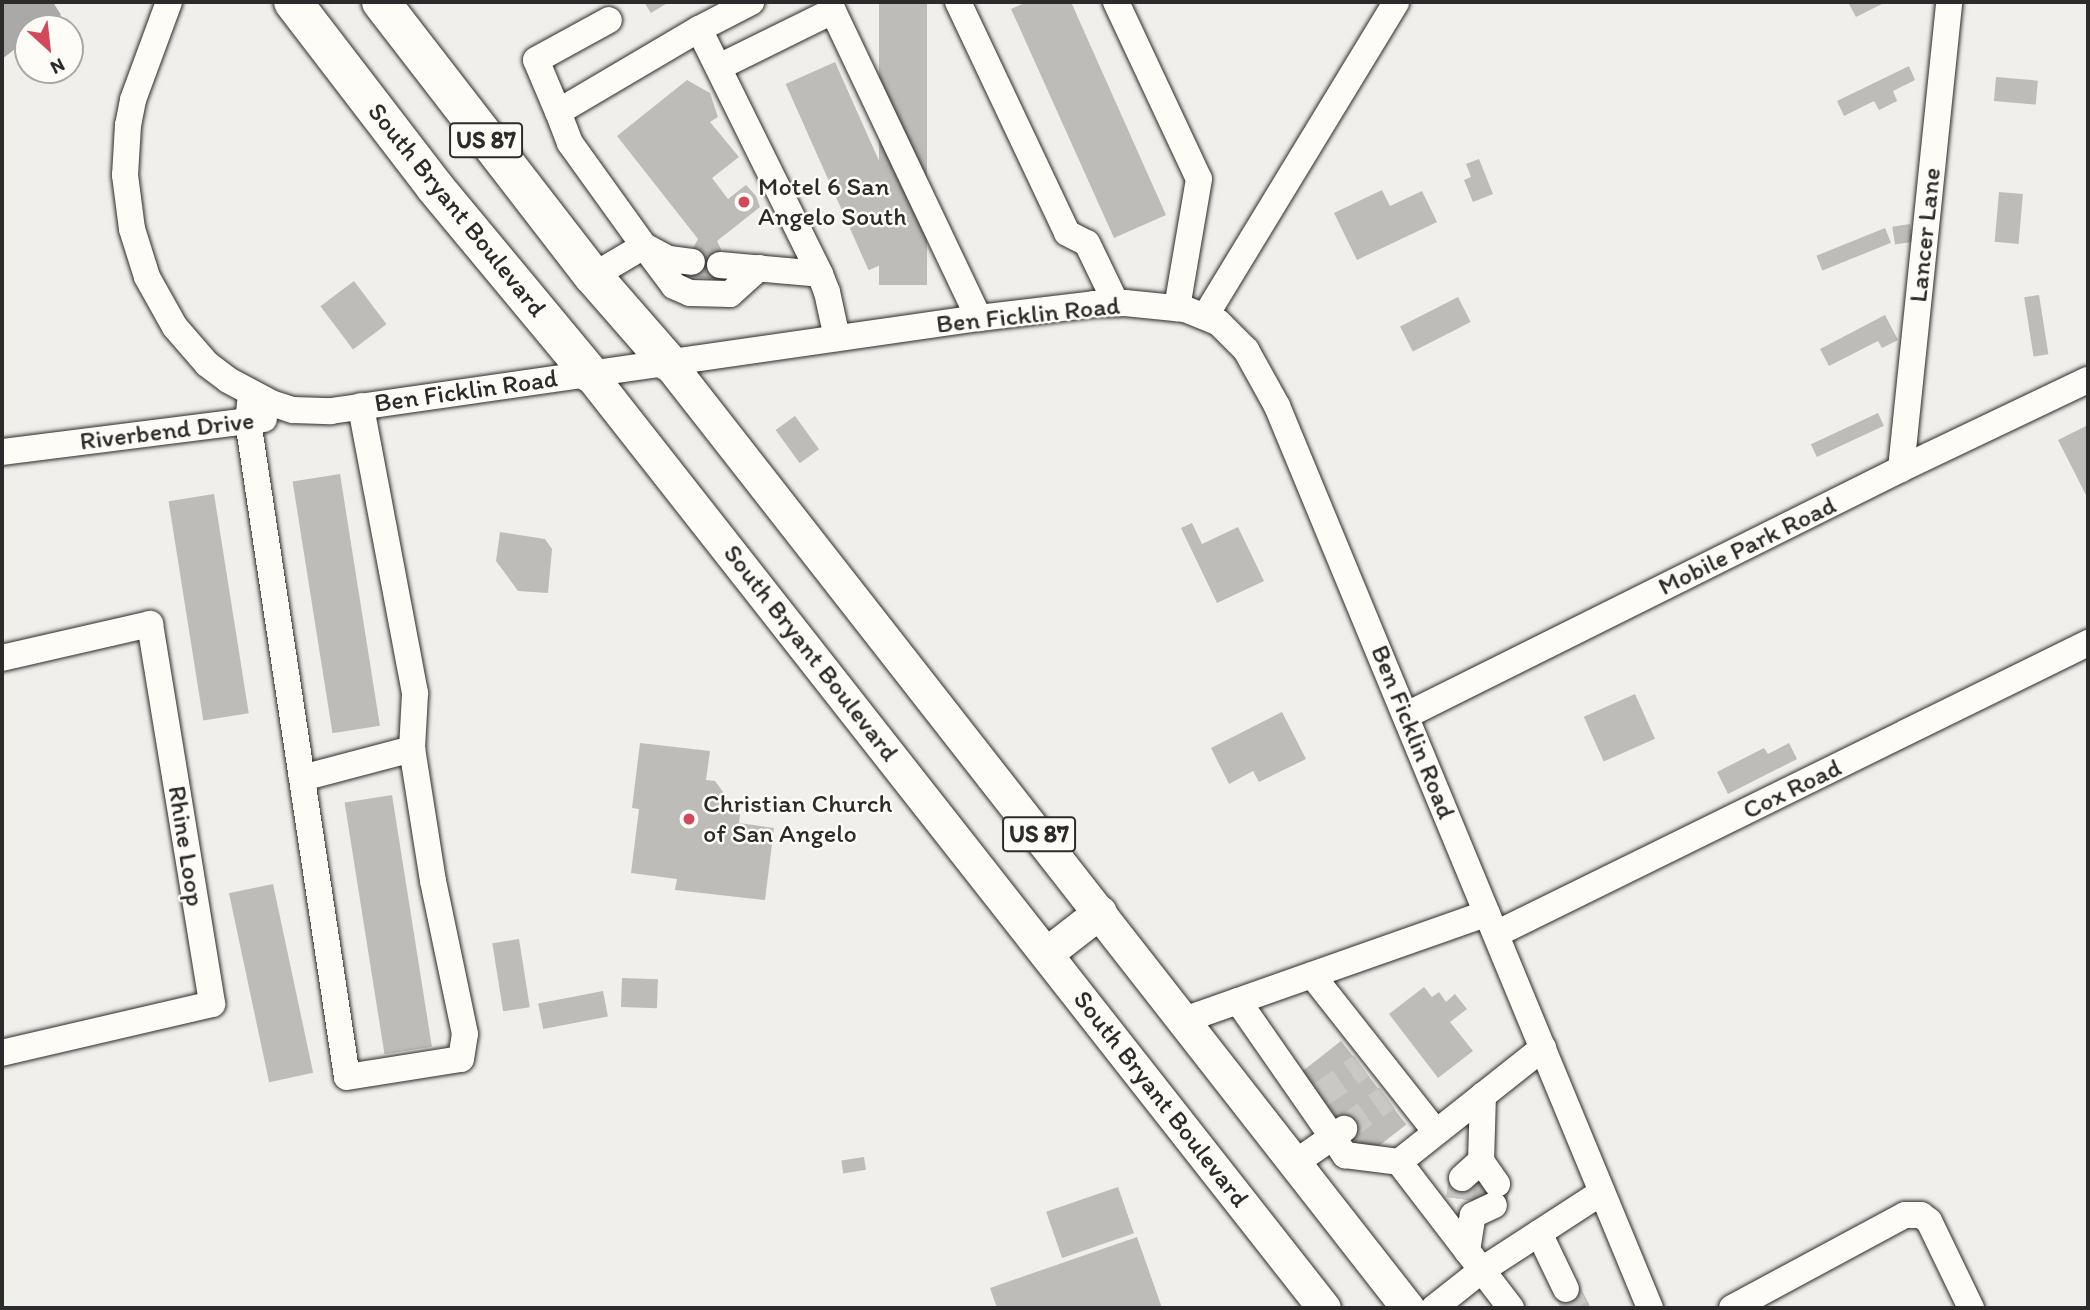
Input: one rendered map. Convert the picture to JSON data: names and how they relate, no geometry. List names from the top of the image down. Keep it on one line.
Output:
{"streets":{"highway":["US 87","South Bryant Boulevard"],"street":["Lancer Lane","Ben Ficklin Road","Riverbend Drive","Mobile Park Road","Cox Road","Rhine Loop"]},"crossings":[["US 87","Ben Ficklin Road"],["US 87","Cox Road"],["South Bryant Boulevard","Ben Ficklin Road"],["Lancer Lane","Mobile Park Road"],["Ben Ficklin Road","Riverbend Drive"],["Ben Ficklin Road","Mobile Park Road"],["Ben Ficklin Road","Cox Road"]],"places":["Motel 6 San Angelo South","Christian Church of San Angelo"],"north":"bottom right"}
